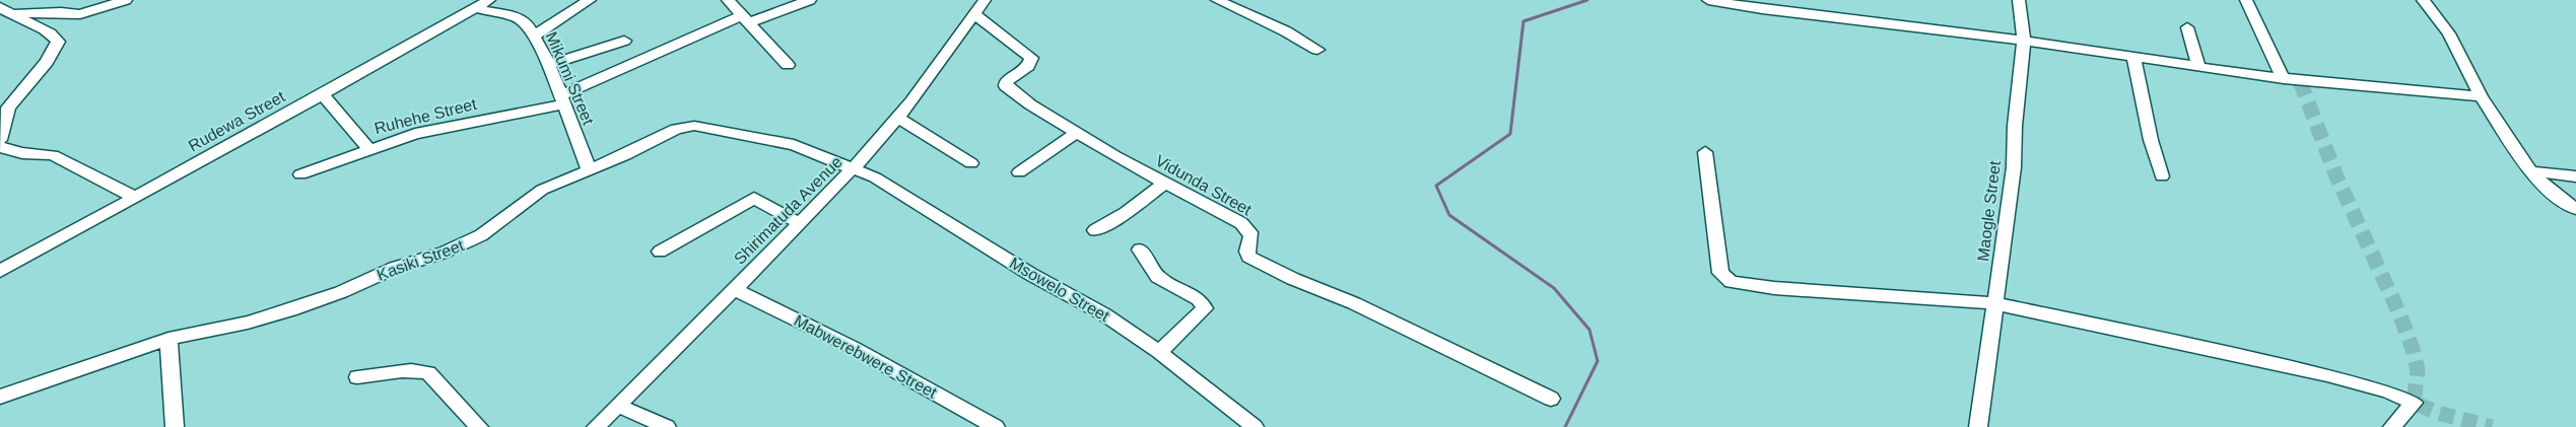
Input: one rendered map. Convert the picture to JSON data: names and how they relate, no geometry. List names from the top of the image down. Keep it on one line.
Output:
{"streets":{"street":["Mikumi Street","Ruhehe Street","Rudewa Street","Vidunda Street","Shirimatuda Avenue","Maogle Street","Kasiki Street","Msowelo Street","Mabwerebwere Street"]},"crossings":[["Mikumi Street","Ruhehe Street"],["Mikumi Street","Rudewa Street"],["Mikumi Street","Kasiki Street"],["Vidunda Street","Shirimatuda Avenue"],["Shirimatuda Avenue","Kasiki Street"],["Shirimatuda Avenue","Msowelo Street"],["Shirimatuda Avenue","Mabwerebwere Street"],["Kasiki Street","Msowelo Street"]]}
